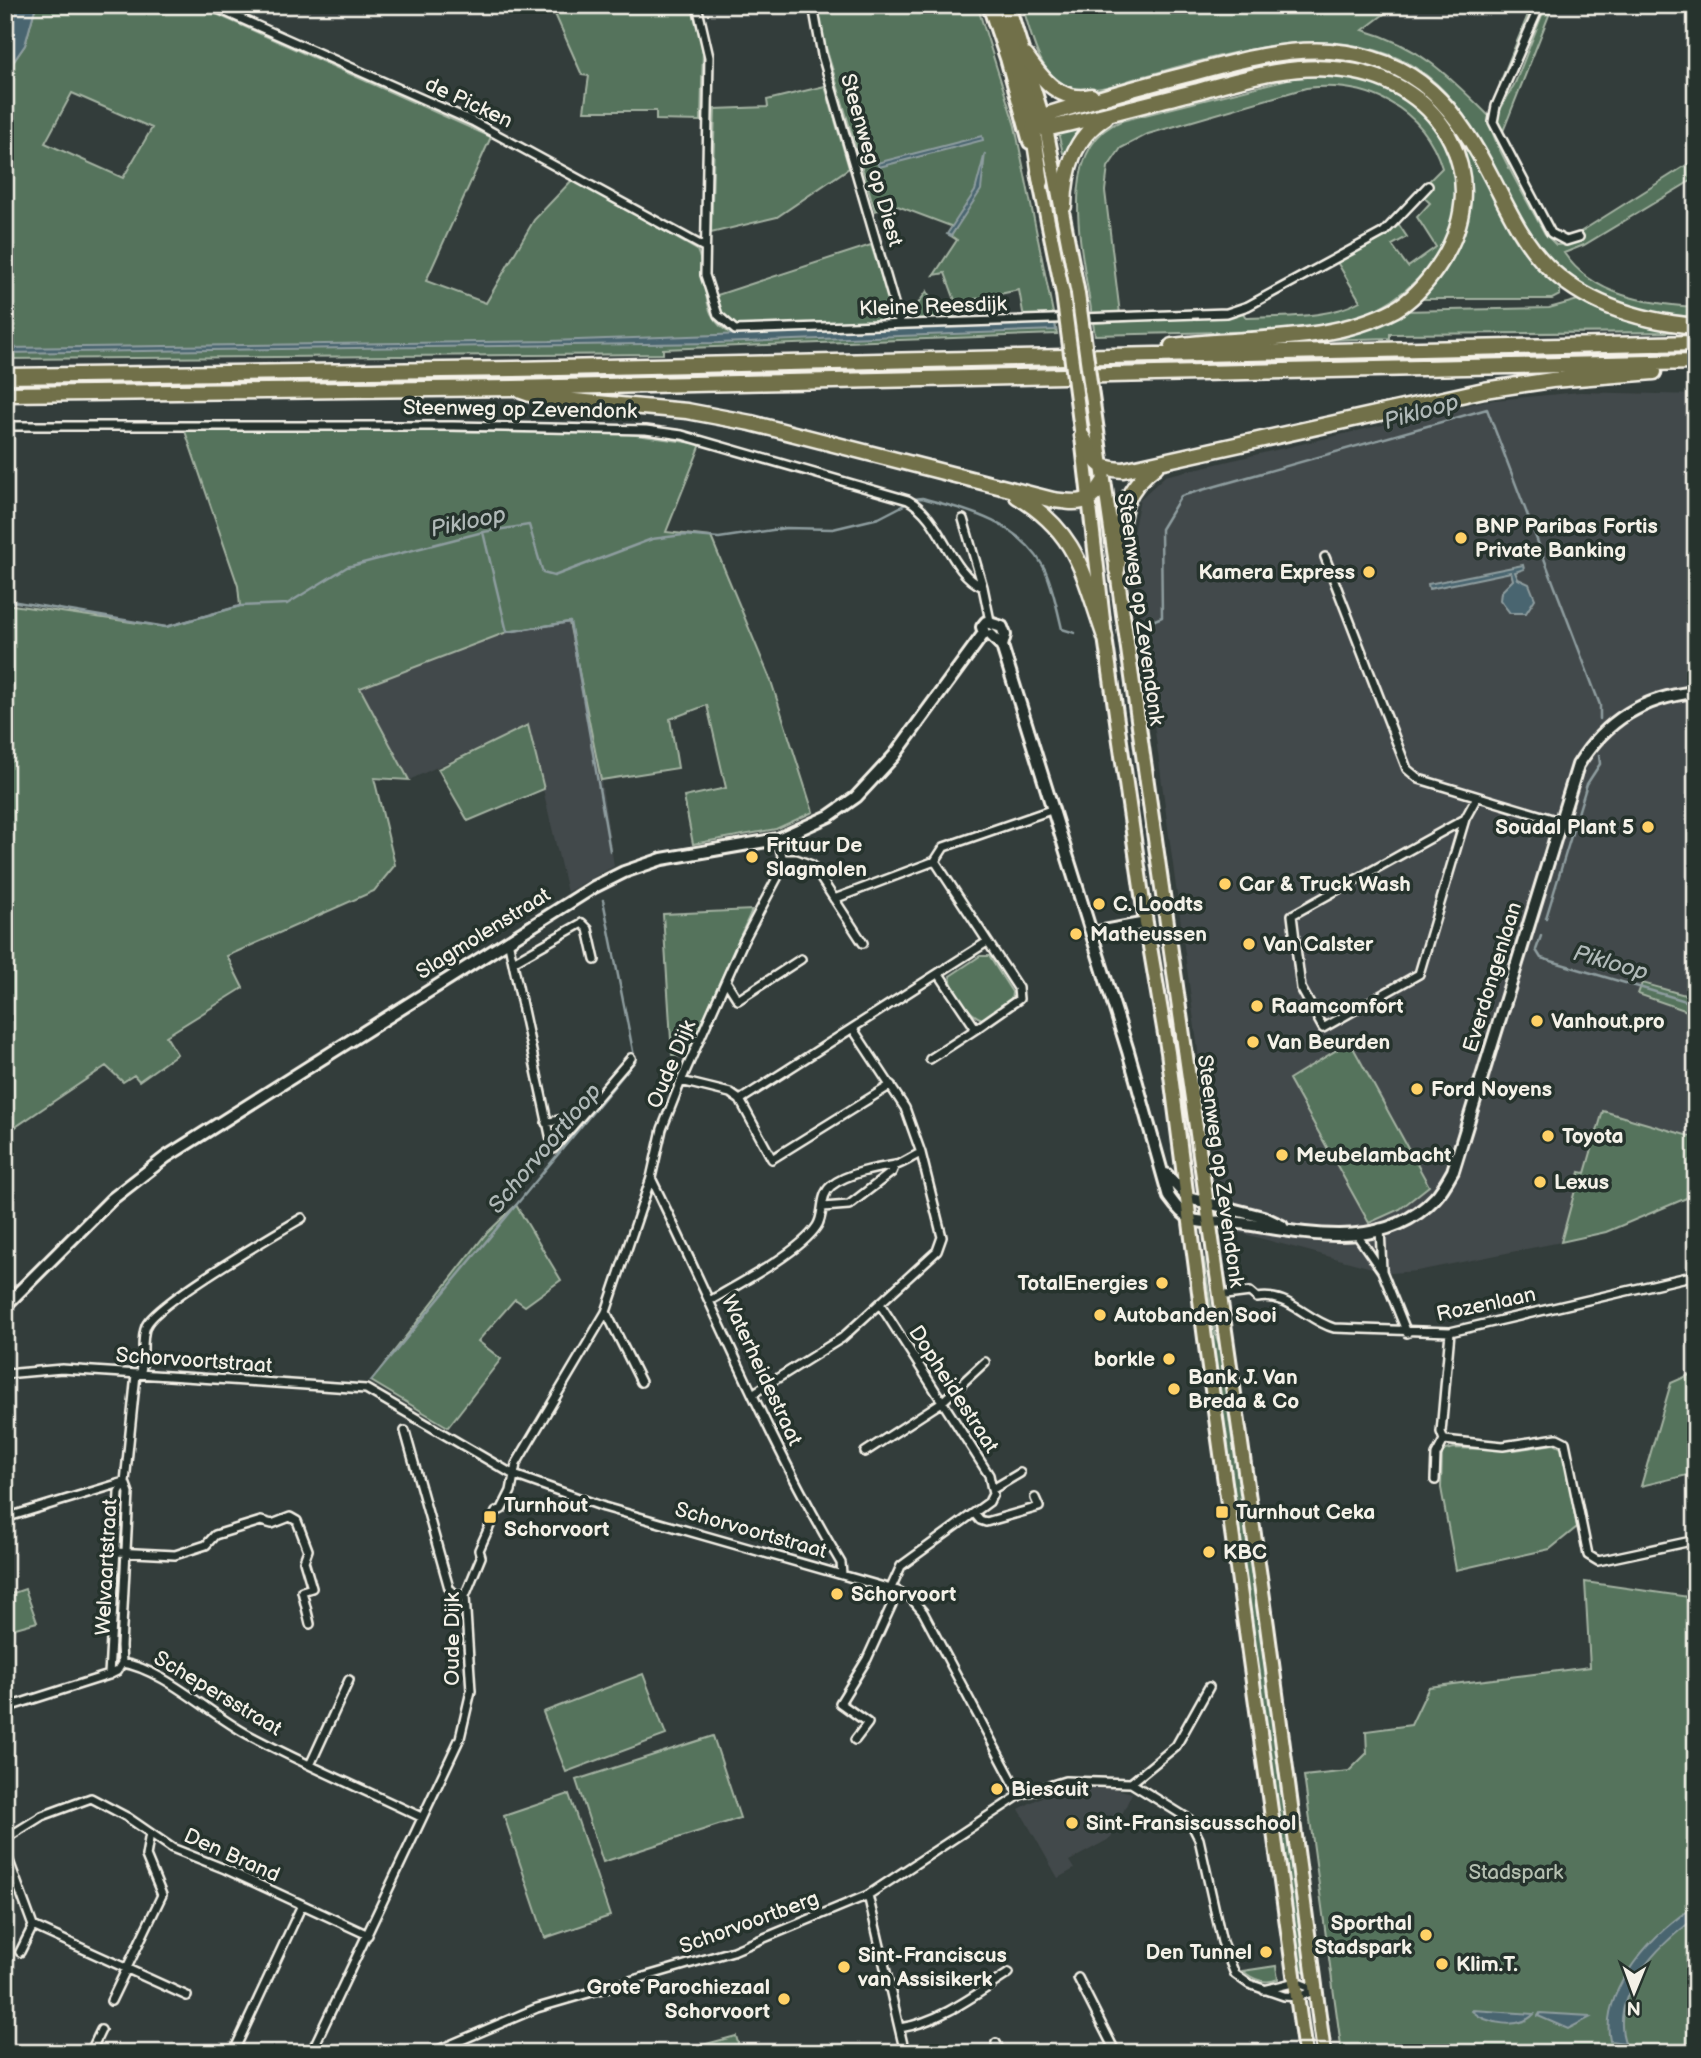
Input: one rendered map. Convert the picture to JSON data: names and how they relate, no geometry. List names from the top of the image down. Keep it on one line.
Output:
{"streets":{"main road":["Steenweg op Zevendonk"],"street":["de Picken","Steenweg op Diest","Kleine Reesdijk","Slagmolenstraat","Everdongenlaan","Oude Dijk","Rozenlaan","Schorvoortstraat","Waterheidestraat","Dopheidestraat","Welvaartstraat","Schepersstraat","Den Brand","Schorvoortberg"]},"crossings":[["de Picken","Kleine Reesdijk"],["Steenweg op Diest","Kleine Reesdijk"],["Steenweg op Zevendonk","Slagmolenstraat"],["Steenweg op Zevendonk","Everdongenlaan"],["Steenweg op Zevendonk","Rozenlaan"],["Oude Dijk","Schorvoortstraat"],["Oude Dijk","Waterheidestraat"],["Oude Dijk","Schepersstraat"],["Oude Dijk","Den Brand"],["Schorvoortstraat","Waterheidestraat"],["Schorvoortstraat","Welvaartstraat"],["Schorvoortstraat","Schorvoortberg"],["Welvaartstraat","Schepersstraat"]],"water":["Pikloop","Schorvoortloop"],"parks":["Stadspark"],"places":{"other":["BNP Paribas Fortis Private Banking","Kamera Express","Soudal Plant 5","Frituur De Slagmolen","Car & Truck Wash","C. Loodts","Matheussen","Van Calster","Raamcomfort","Vanhout.pro","Van Beurden","Ford Noyens","Toyota","Meubelambacht","Lexus","TotalEnergies","Autobanden Sooi","borkle","Bank J. Van Breda & Co","KBC","Schorvoort","Biescuit","Sint-Fransiscusschool","Sporthal Stadspark","Den Tunnel","Klim.T.","Sint-Franciscus van Assisikerk","Grote Parochiezaal Schorvoort"],"transit":["Turnhout Ceka","Turnhout Schorvoort"]},"north":"bottom"}
